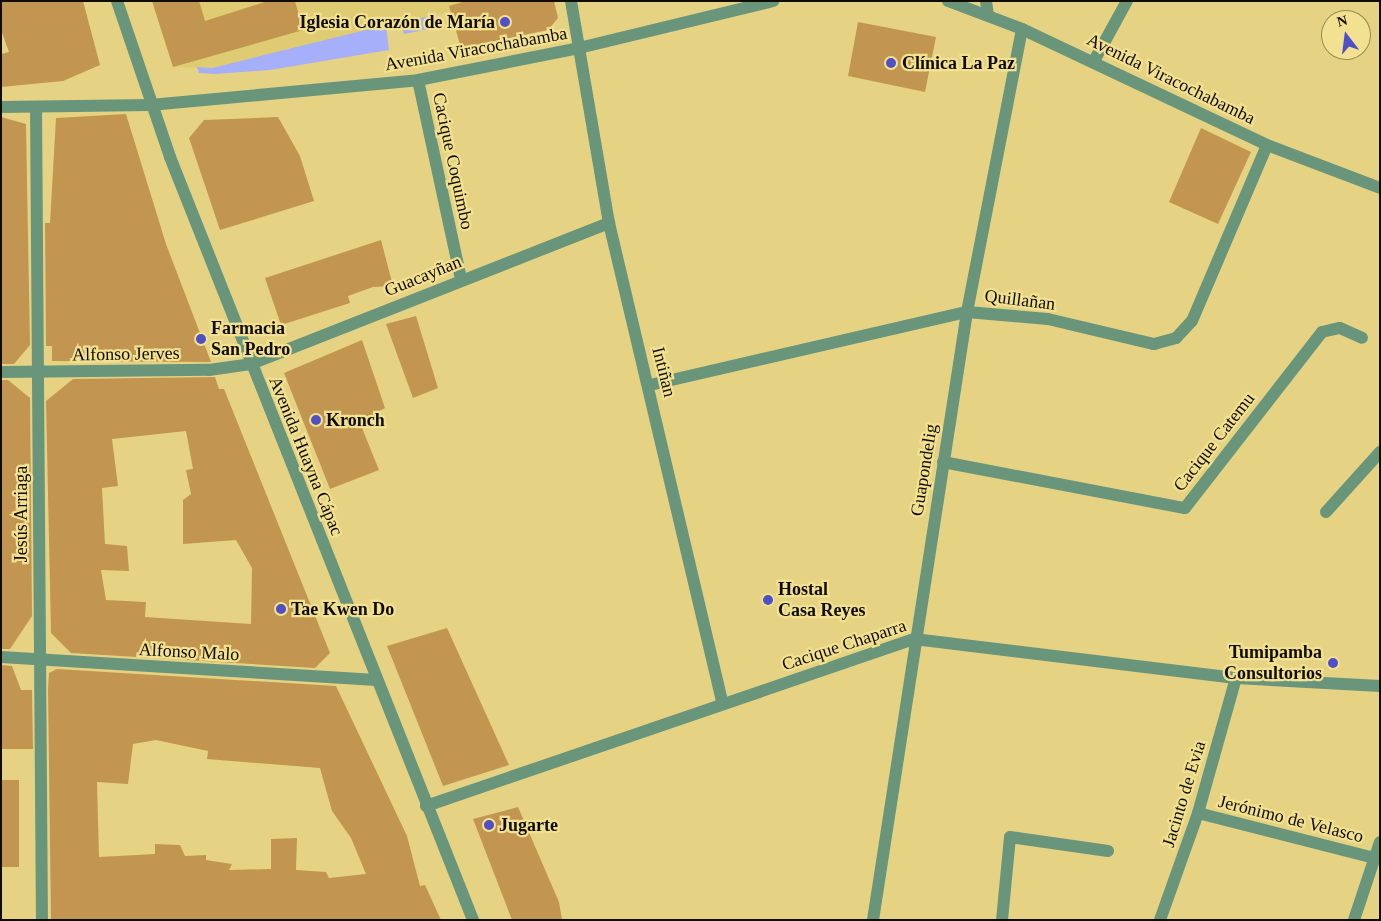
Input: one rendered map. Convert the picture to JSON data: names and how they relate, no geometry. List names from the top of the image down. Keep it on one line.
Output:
{"streets":{"street":["Avenida Viracochabamba","Cacique Coquimbo","Guacayñan","Quillañan","Alfonso Jerves","Intiñan","Cacique Catemu","Avenida Huayna Cápac","Guapondelig","Jesús Arriaga","Cacique Chaparra","Alfonso Malo","Jacinto de Evia","Jerónimo de Velasco"]},"crossings":[["Avenida Viracochabamba","Cacique Coquimbo"],["Avenida Viracochabamba","Quillañan"],["Avenida Viracochabamba","Intiñan"],["Avenida Viracochabamba","Avenida Huayna Cápac"],["Avenida Viracochabamba","Guapondelig"],["Avenida Viracochabamba","Jesús Arriaga"],["Cacique Coquimbo","Guacayñan"],["Guacayñan","Alfonso Jerves"],["Guacayñan","Intiñan"],["Guacayñan","Avenida Huayna Cápac"],["Quillañan","Intiñan"],["Quillañan","Guapondelig"],["Alfonso Jerves","Avenida Huayna Cápac"],["Alfonso Jerves","Jesús Arriaga"],["Intiñan","Cacique Chaparra"],["Cacique Catemu","Guapondelig"],["Avenida Huayna Cápac","Cacique Chaparra"],["Avenida Huayna Cápac","Alfonso Malo"],["Guapondelig","Cacique Chaparra"],["Jesús Arriaga","Alfonso Malo"],["Cacique Chaparra","Jacinto de Evia"],["Jacinto de Evia","Jerónimo de Velasco"]],"places":["Iglesia Corazón de María","Clínica La Paz","Farmacia San Pedro","Kronch","Hostal Casa Reyes","Tae Kwen Do","Tumipamba Consultorios","Jugarte"],"north":"top"}
